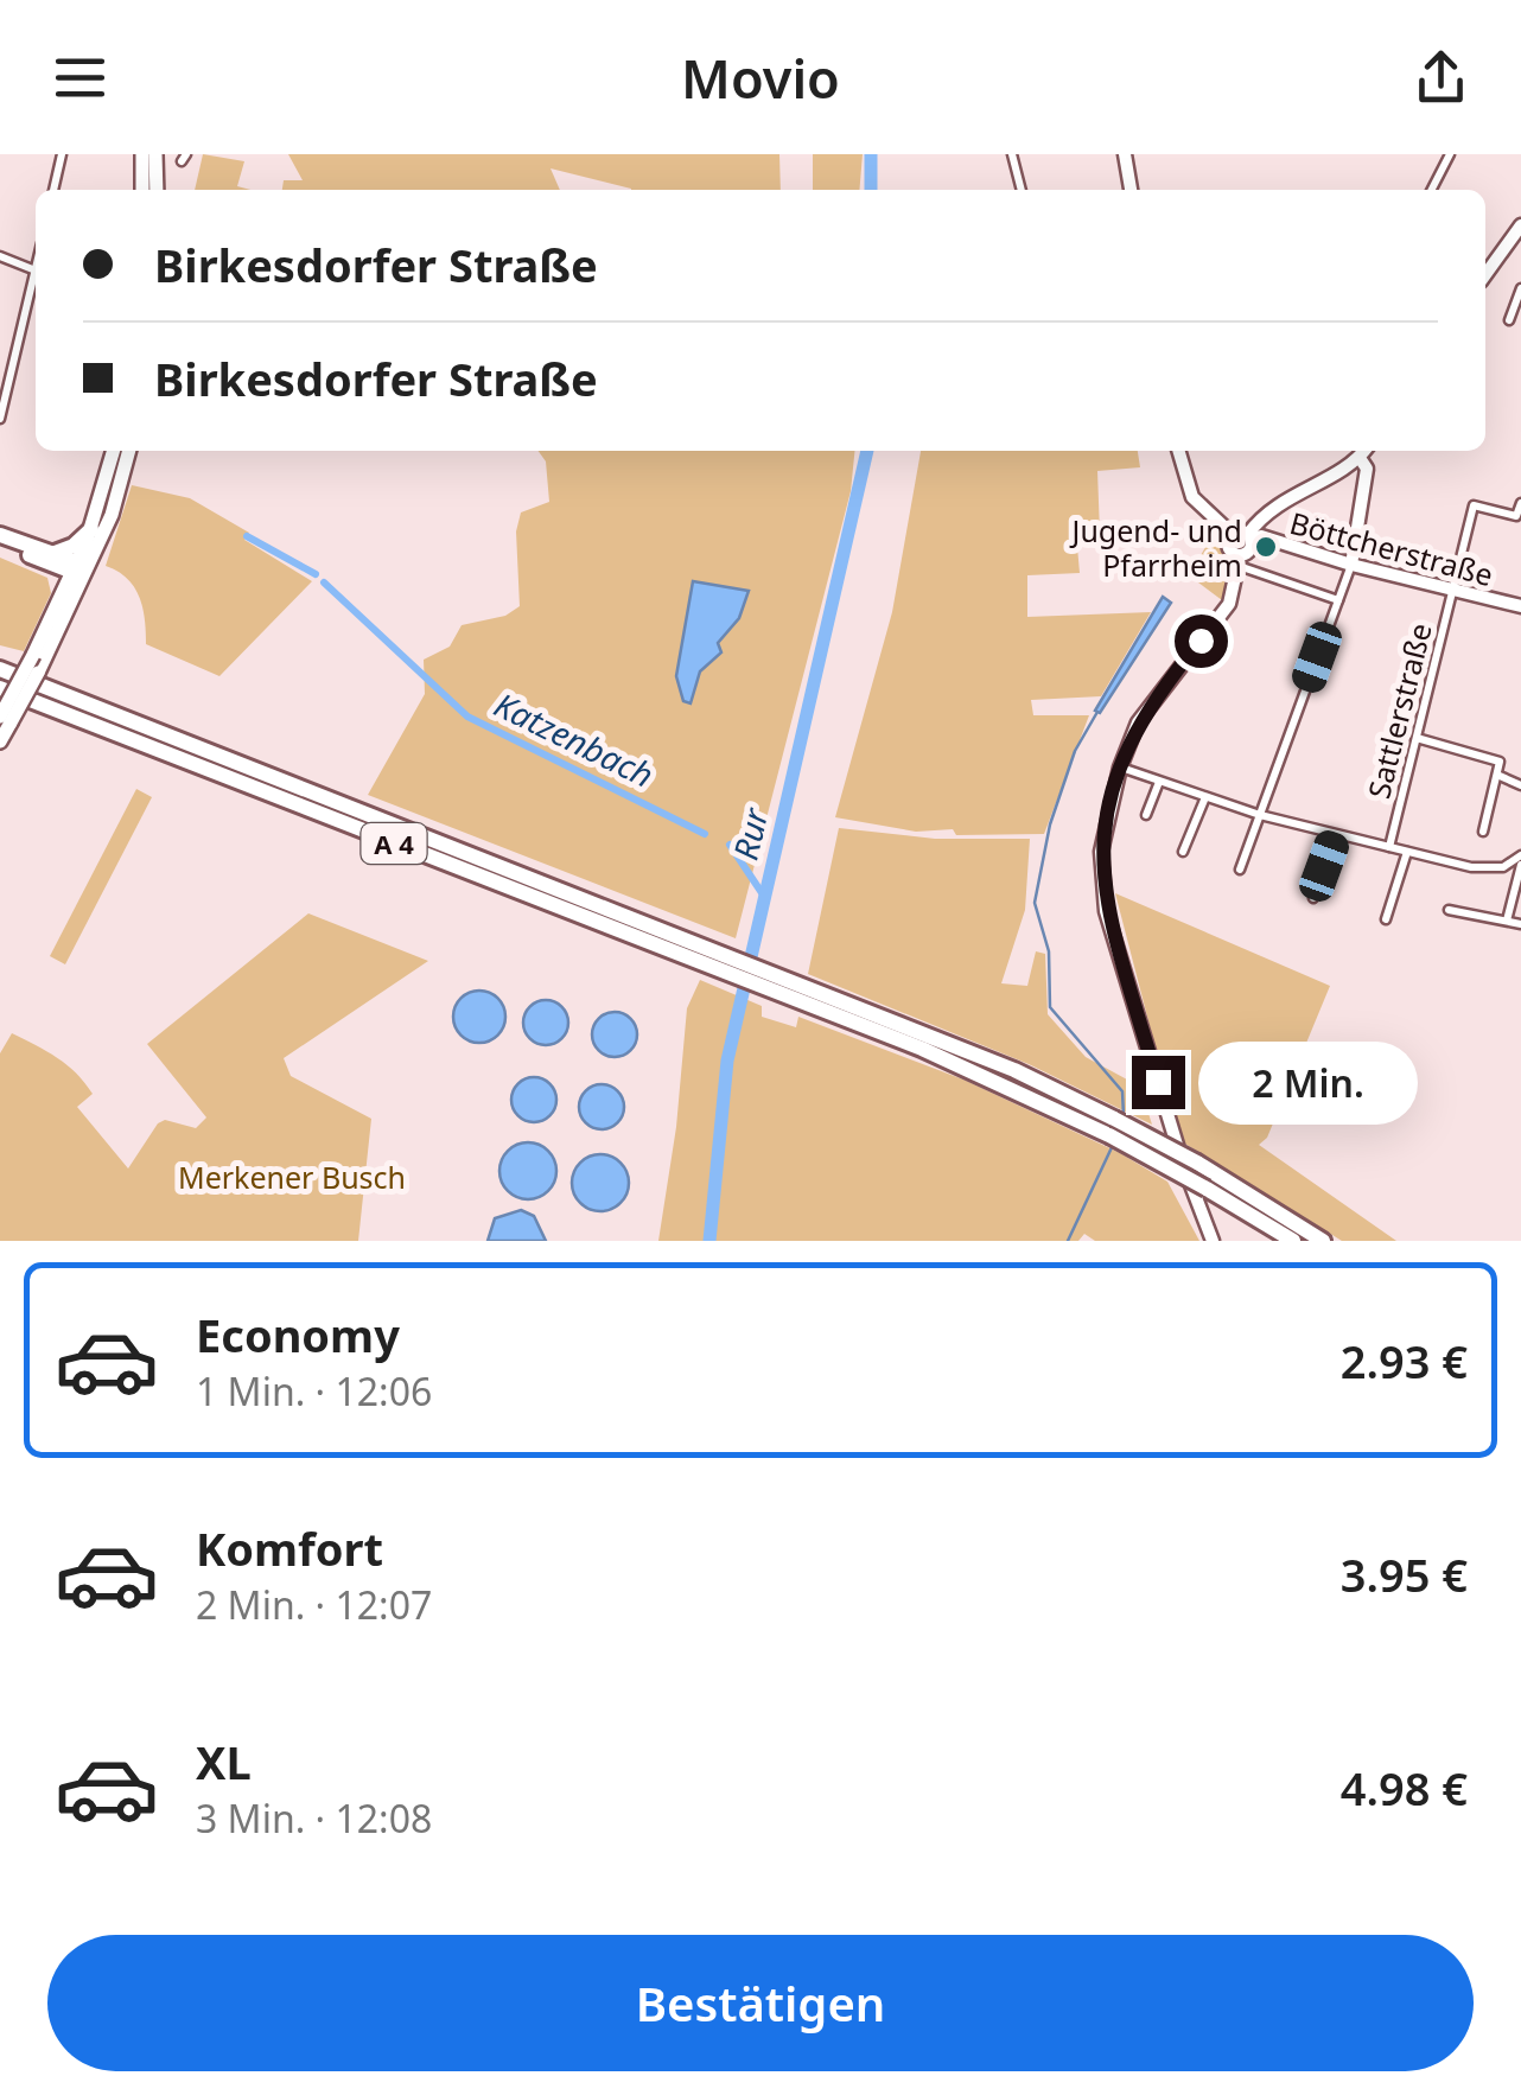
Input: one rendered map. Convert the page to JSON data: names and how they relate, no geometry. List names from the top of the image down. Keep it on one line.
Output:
{"streets":{"highway":["A 4"],"main road":["Böttcherstraße"],"street":["Sattlerstraße"]},"crossings":[["Böttcherstraße","Sattlerstraße"]],"water":["Katzenbach","Rur"],"parks":["Merkener Busch"],"places":["Jugend- und Pfarrheim"],"page":{"header":"Movio","banner":["Birkesdorfer Straße","Birkesdorfer Straße"],"bubble":"2 Min.","list":[{"name":"Economy","note":"1 Min. · 12:06","value":"2.93 €"},{"name":"Komfort","note":"2 Min. · 12:07","value":"3.95 €"},{"name":"XL","note":"3 Min. · 12:08","value":"4.98 €"}],"buttons":"Bestätigen"}}
